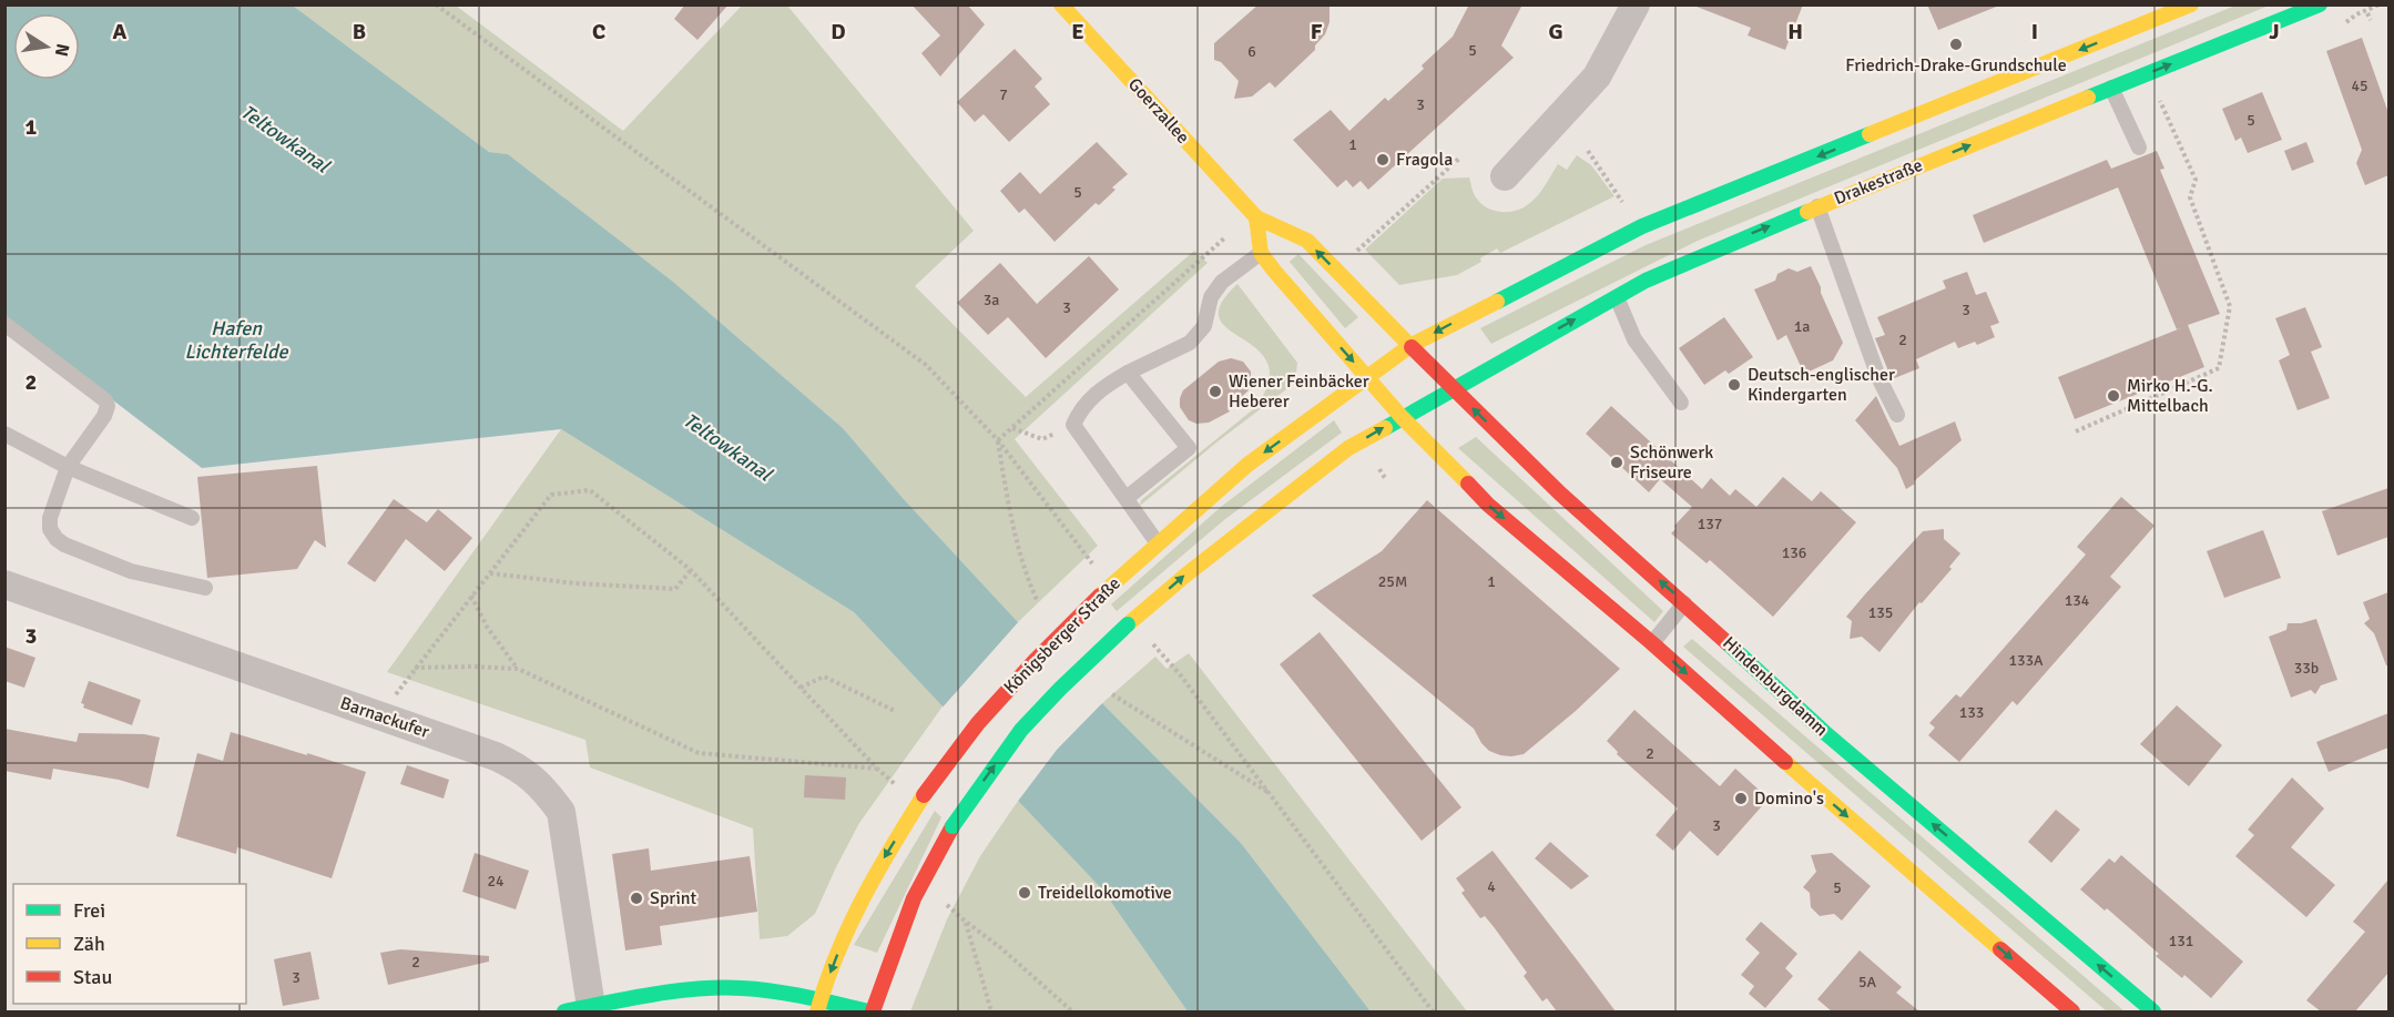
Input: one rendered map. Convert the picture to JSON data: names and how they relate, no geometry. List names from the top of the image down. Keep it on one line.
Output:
{"streets":{"main road":["Goerzallee","Drakestraße","Königsberger Straße","Hindenburgdamm"],"street":["Barnackufer"]},"crossings":[["Goerzallee","Königsberger Straße"],["Goerzallee","Hindenburgdamm"],["Drakestraße","Königsberger Straße"],["Drakestraße","Hindenburgdamm"],["Königsberger Straße","Hindenburgdamm"]],"water":["Teltowkanal","Hafen Lichterfelde"],"places":["Friedrich-Drake-Grundschule","Fragola","Deutsch-englischer Kindergarten","Wiener Feinbäcker Heberer","Mirko H.-G. Mittelbach","Schönwerk Friseure","Domino's","Treidellokomotive","Sprint"],"house_numbers":["5","6","45","7","3","5","1","5","3a","3","3","1a","2","137","136","25M","1","134","135","133A","33b","133","2","3","24","4","5","131","2","3","5A"],"legend":["Frei","Zäh","Stau"],"north":"right","grid":{"columns":["A","B","C","D","E","F","G","H","I","J"],"rows":["1","2","3"]}}
